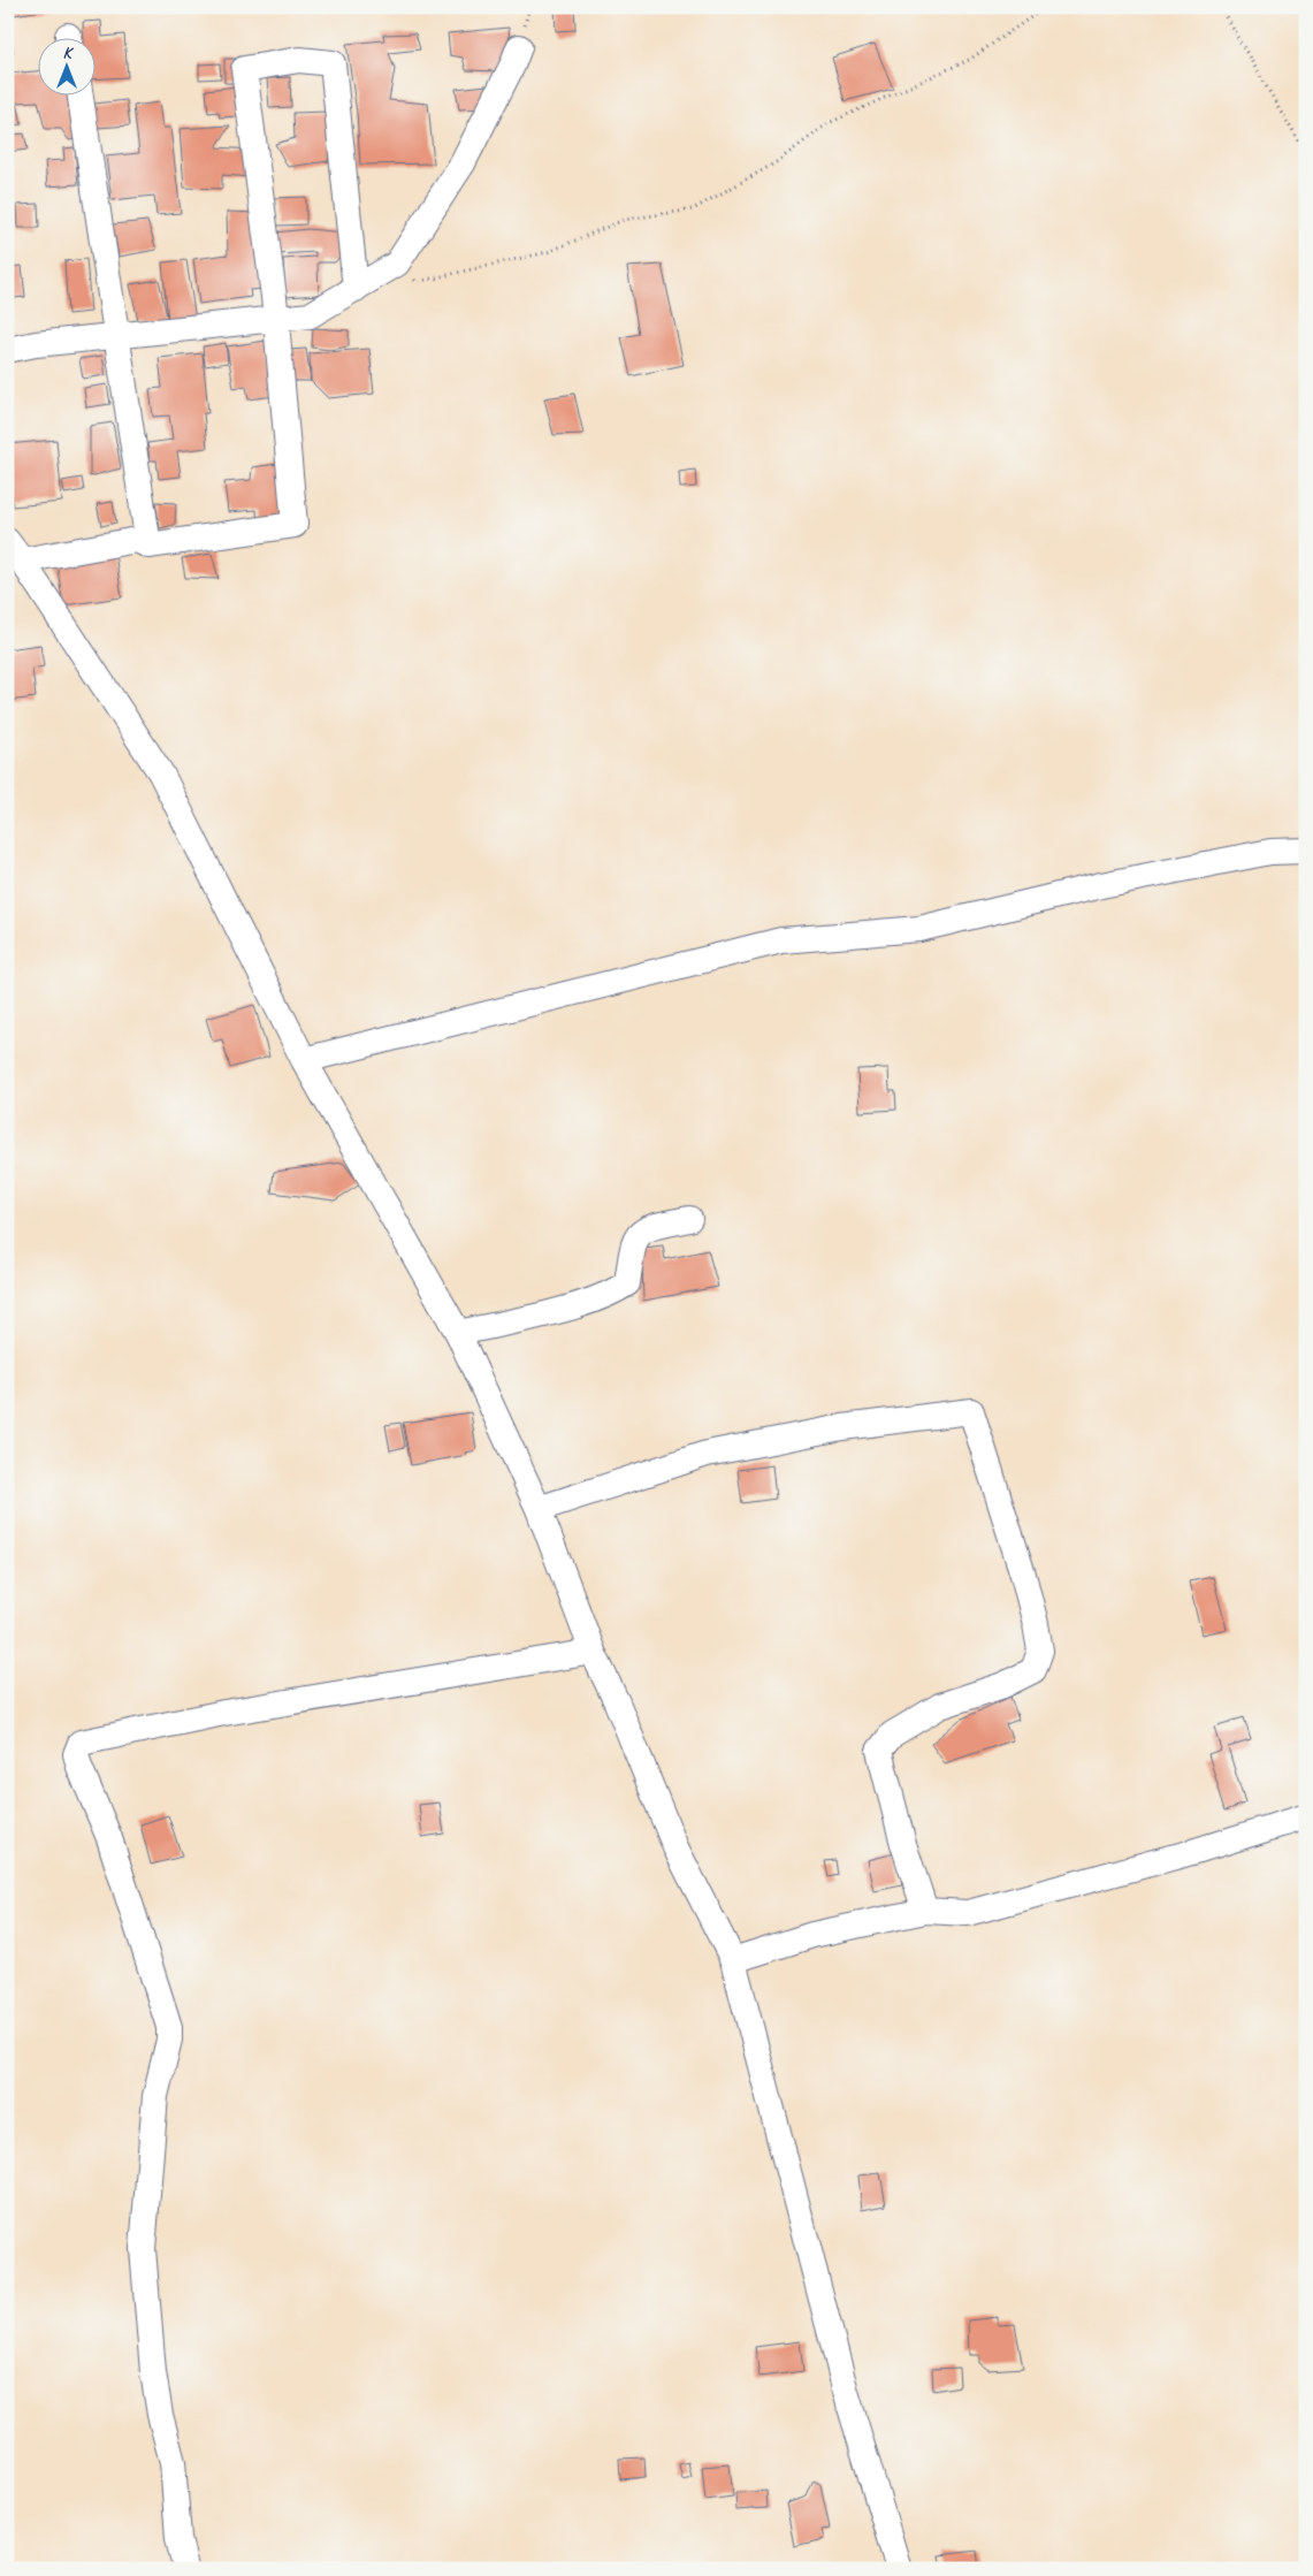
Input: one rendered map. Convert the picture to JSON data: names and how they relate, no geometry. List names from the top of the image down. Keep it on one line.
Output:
{"north":"top"}
